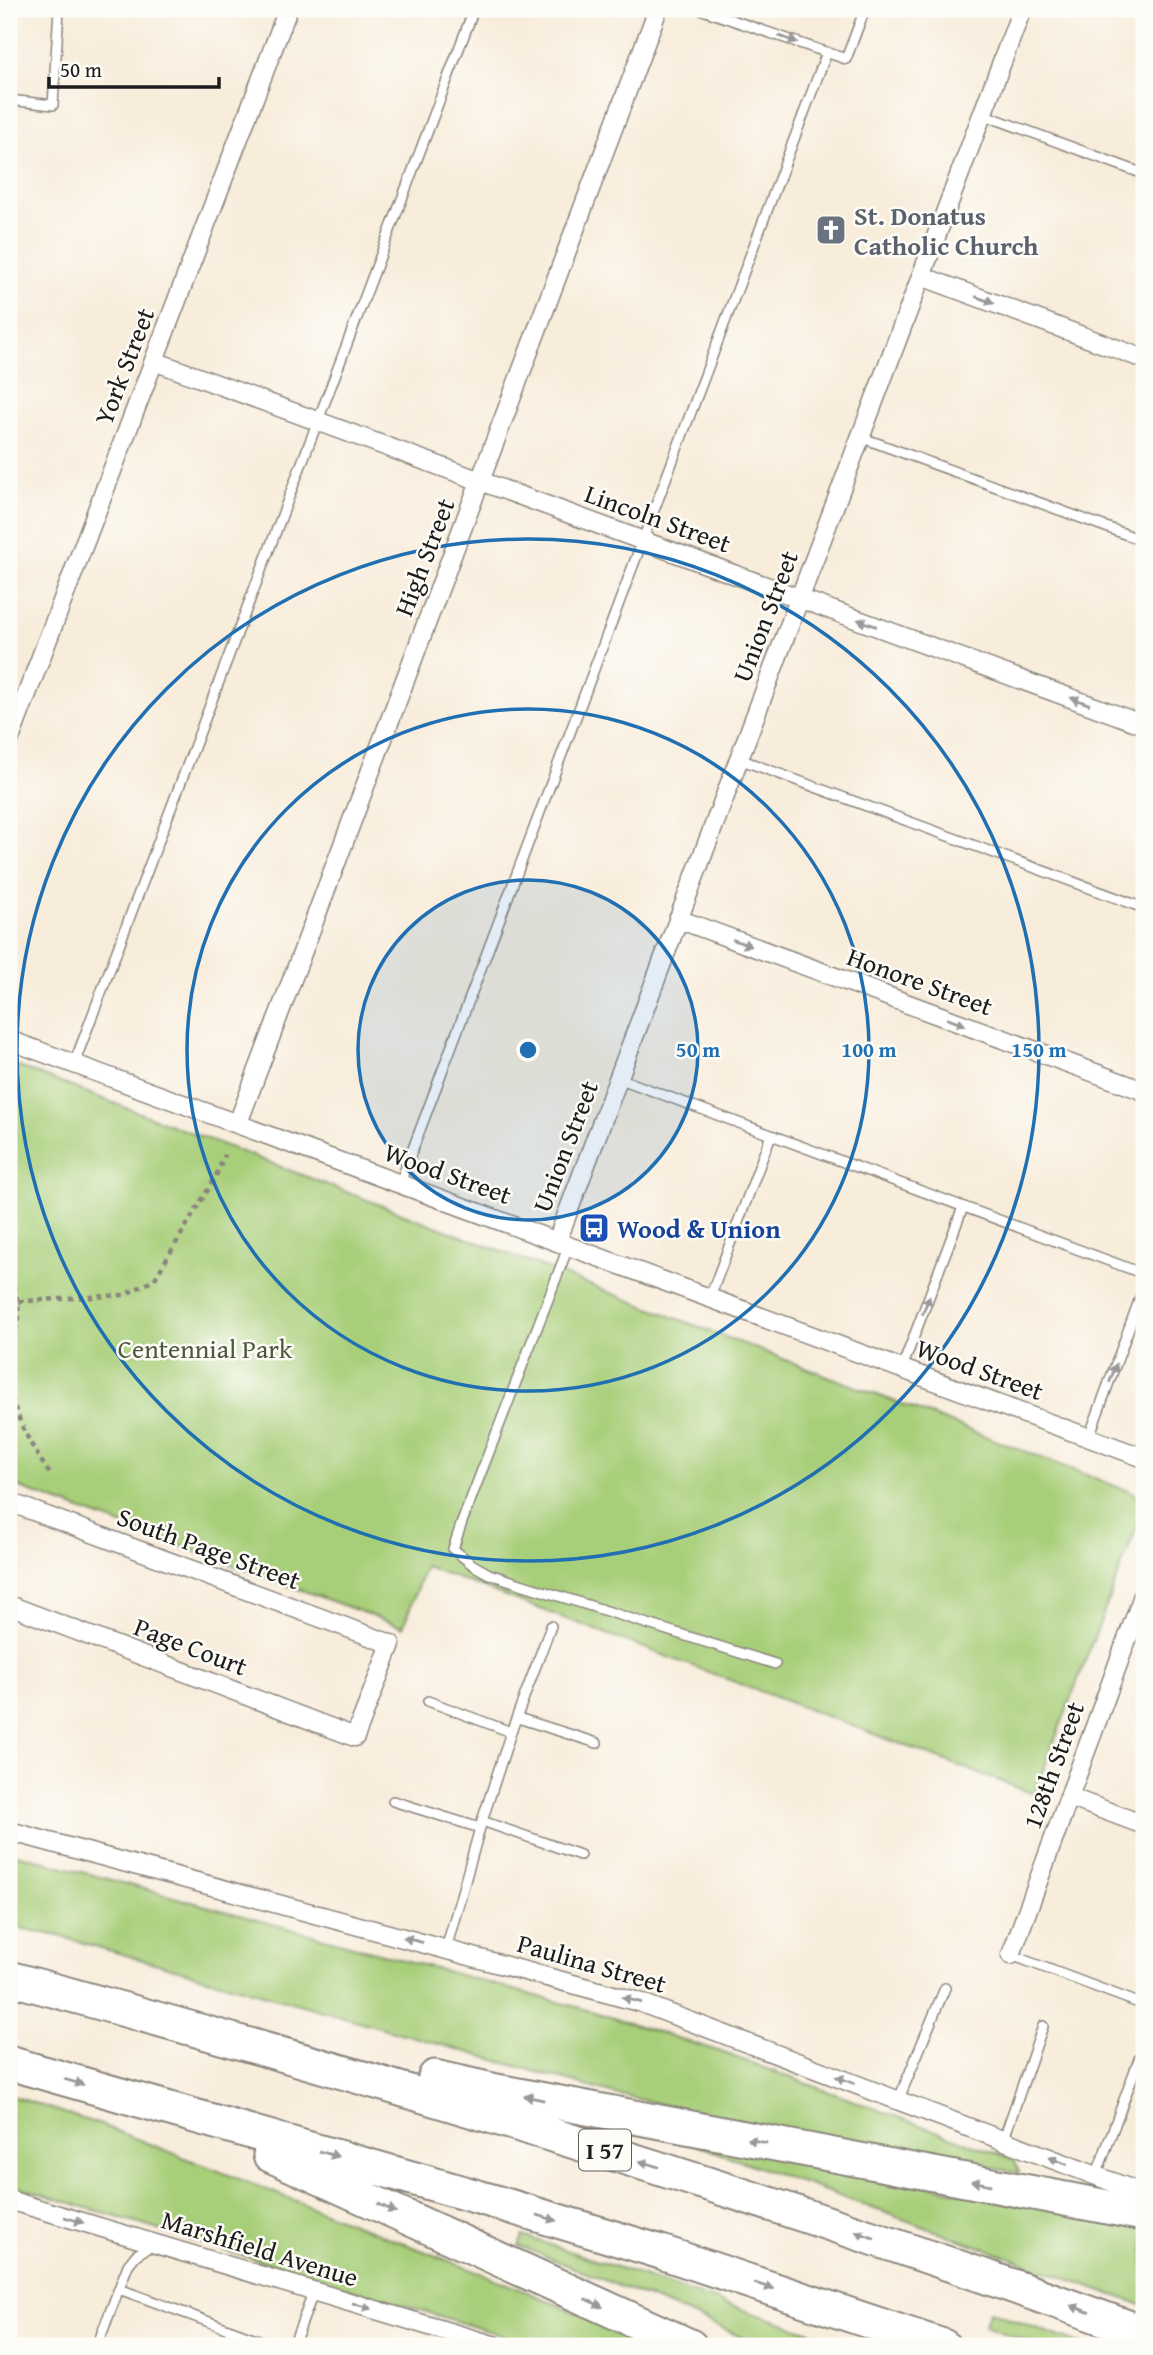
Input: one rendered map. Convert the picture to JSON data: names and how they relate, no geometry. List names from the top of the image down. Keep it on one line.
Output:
{"streets":{"highway":["I 57"],"street":["York Street","Lincoln Street","High Street","Union Street","Honore Street","Wood Street","South Page Street","Page Court","128th Street","Paulina Street","Marshfield Avenue"]},"crossings":[["York Street","Lincoln Street"],["Lincoln Street","High Street"],["Lincoln Street","Union Street"],["High Street","Wood Street"],["Union Street","Honore Street"],["Union Street","Wood Street"],["South Page Street","Page Court"]],"one_way":["Honore Street","Paulina Street","Marshfield Avenue"],"parks":["Centennial Park"],"places":{"church":["St. Donatus Catholic Church"],"bus stop":["Wood & Union"]},"scale_bar":"50 m","rings":["50 m","100 m","150 m"]}
